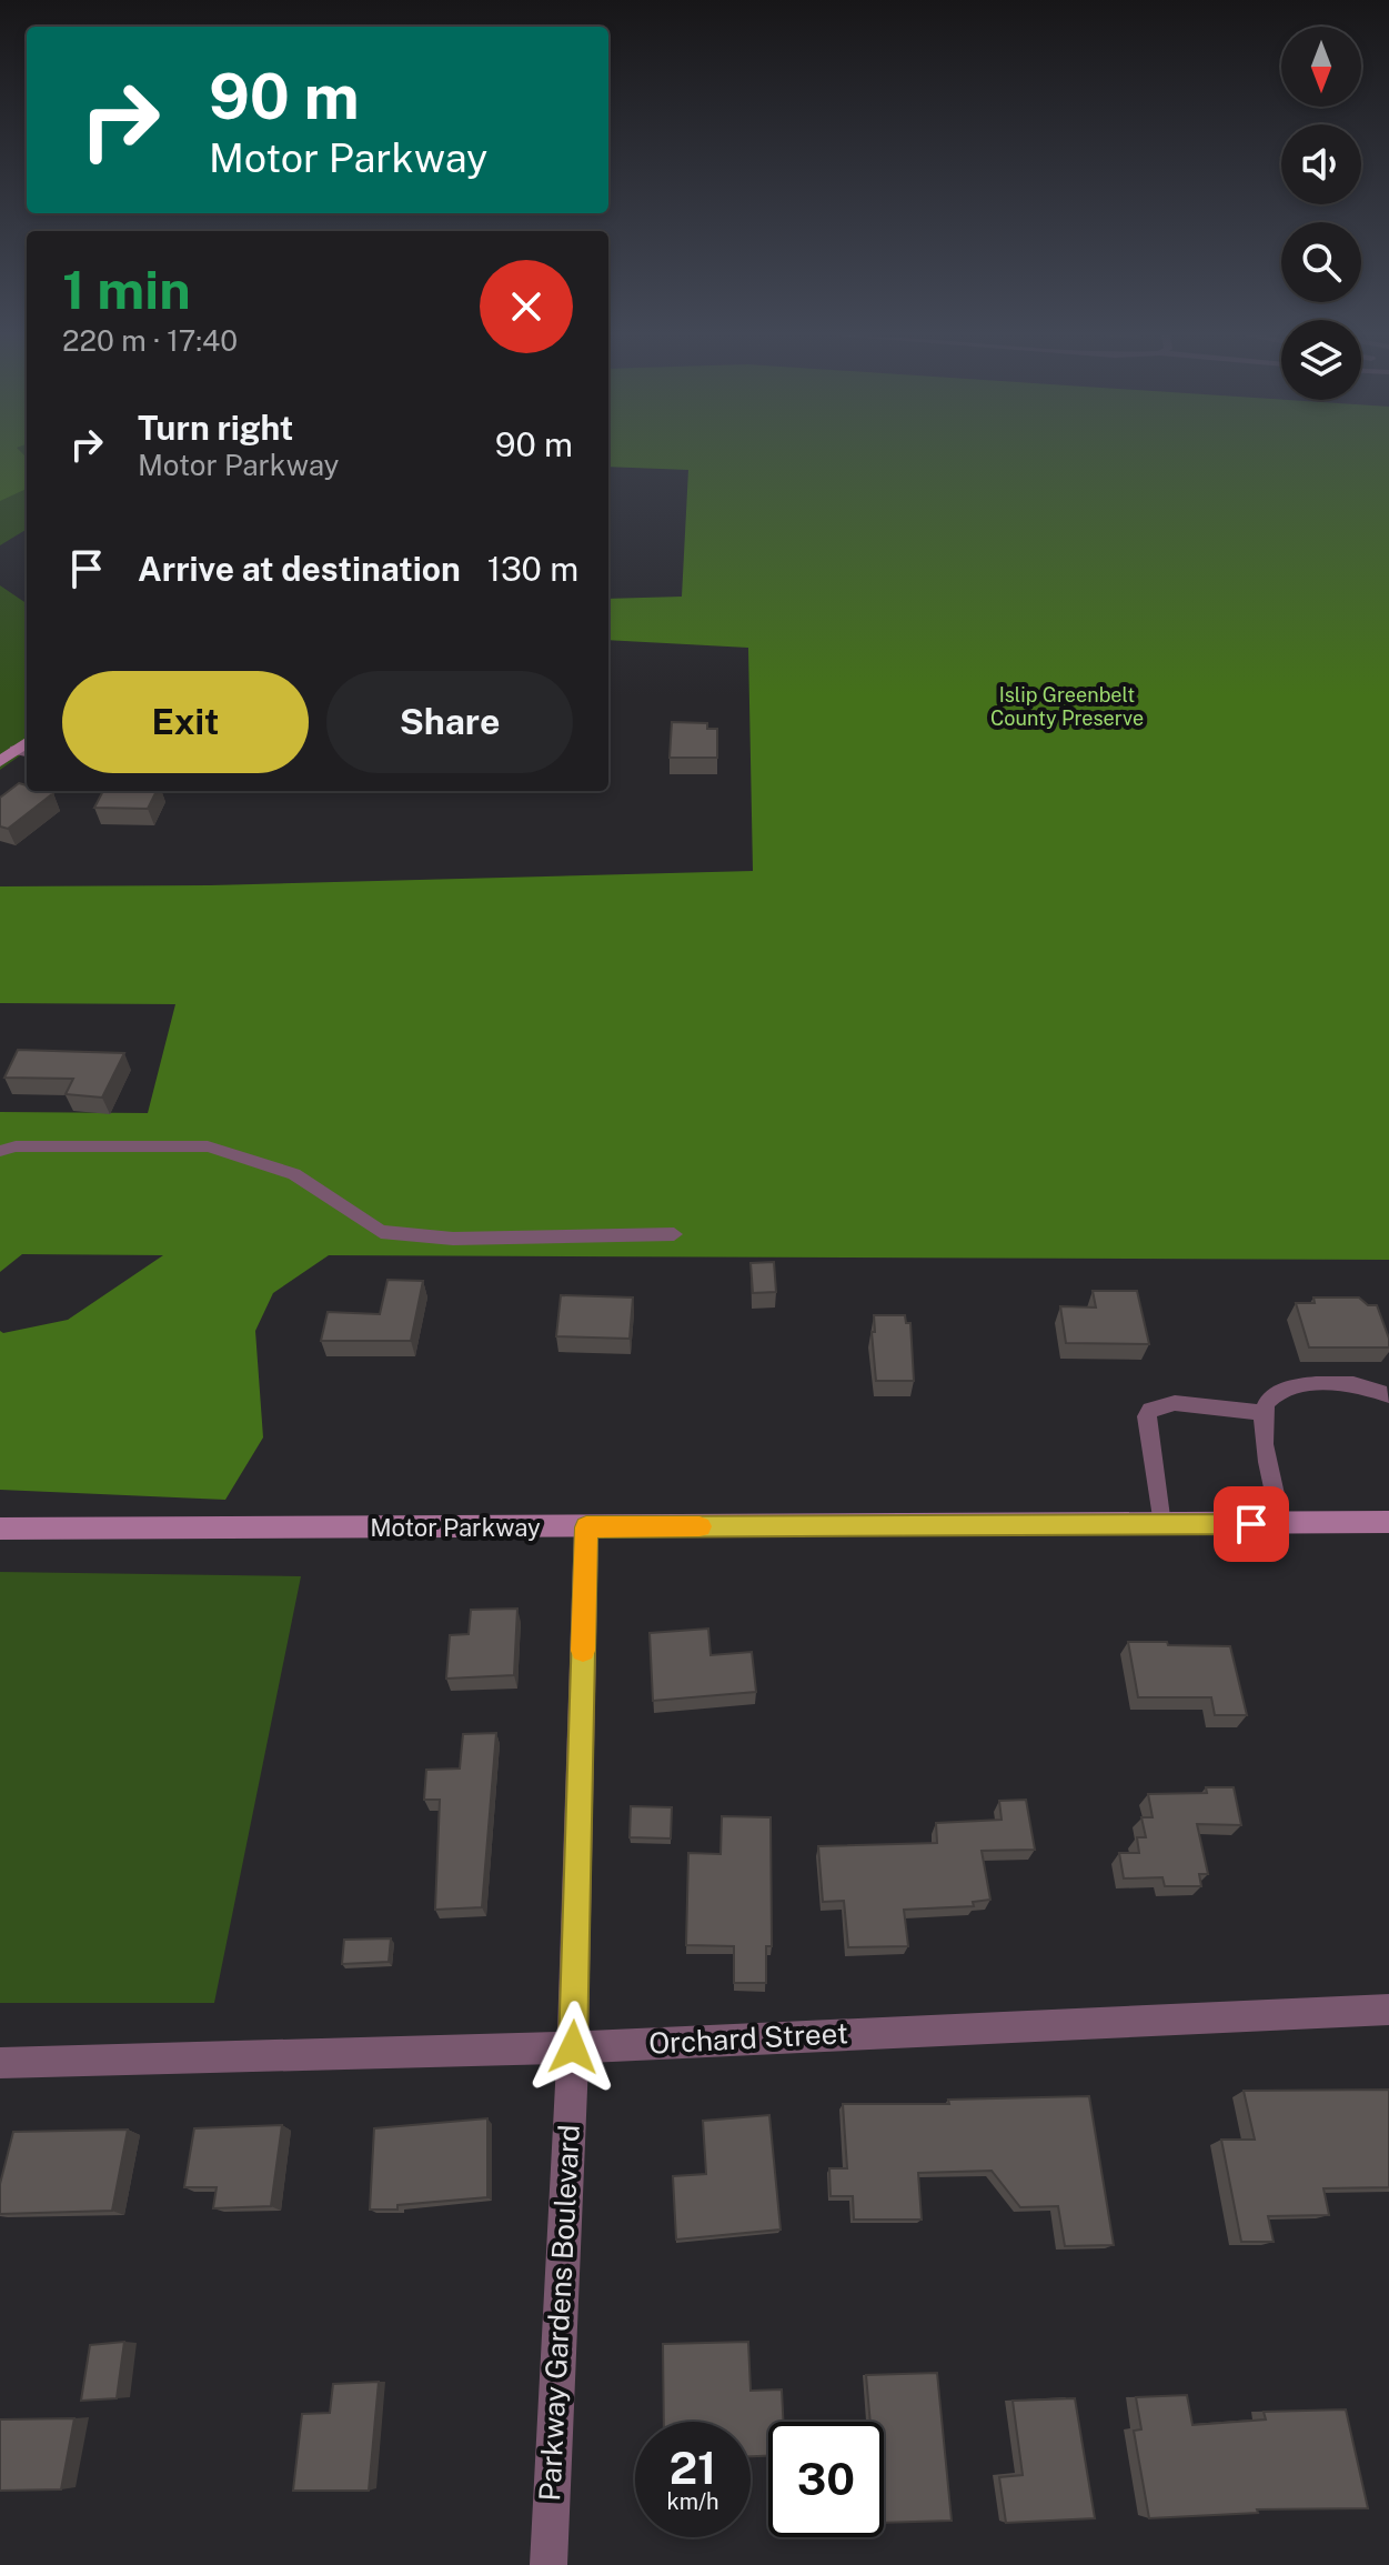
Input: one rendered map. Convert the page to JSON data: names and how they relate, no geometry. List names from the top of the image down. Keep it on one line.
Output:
{"streets":{"main road":["Motor Parkway"],"street":["Orchard Street","Parkway Gardens Boulevard"]},"crossings":[["Motor Parkway","Parkway Gardens Boulevard"],["Orchard Street","Parkway Gardens Boulevard"]],"parks":["Islip Greenbelt County Preserve"],"north":"bottom","page":{"turn":["90 m","Motor Parkway"],"heading":["1 min","220 m · 17:40"],"list":[{"name":"Turn right","note":"Motor Parkway","value":"90 m"},{"name":"Arrive at destination","value":"130 m"}],"buttons":["Exit","Share"],"speed":"21 km/h","limit":"30"}}
